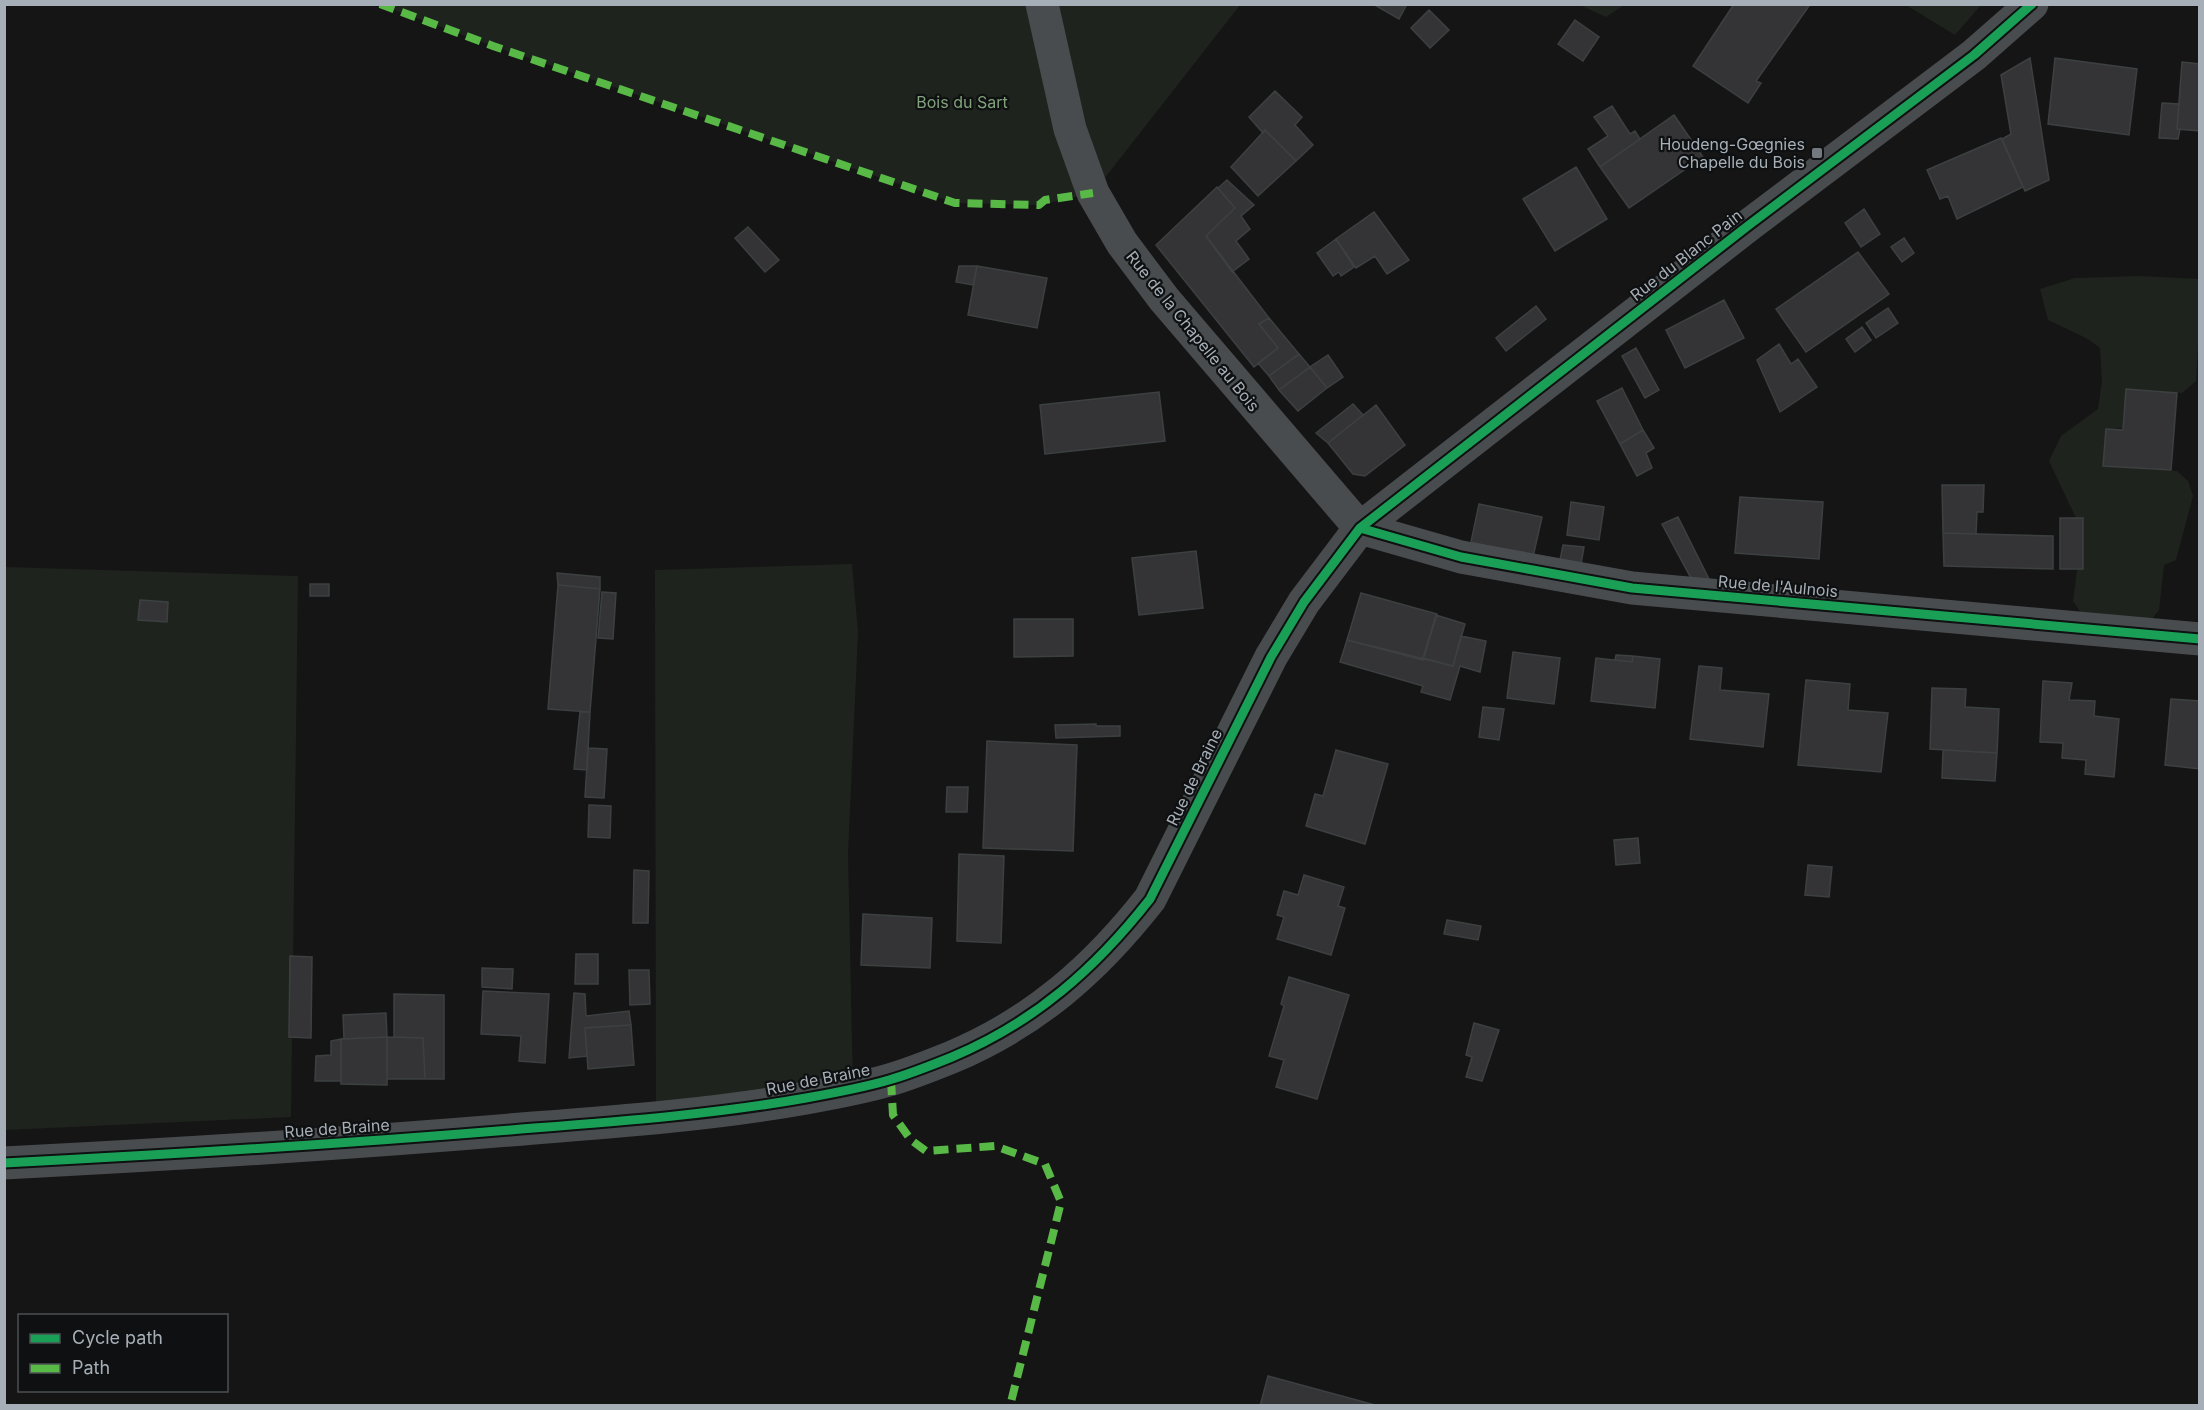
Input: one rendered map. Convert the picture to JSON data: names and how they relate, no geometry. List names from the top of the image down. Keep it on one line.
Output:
{"streets":{"street":["Rue du Blanc Pain","Rue de la Chapelle au Bois","Rue de l'Aulnois","Rue de Braine"]},"crossings":[["Rue du Blanc Pain","Rue de la Chapelle au Bois"],["Rue du Blanc Pain","Rue de l'Aulnois"],["Rue du Blanc Pain","Rue de Braine"],["Rue de la Chapelle au Bois","Rue de l'Aulnois"],["Rue de la Chapelle au Bois","Rue de Braine"],["Rue de l'Aulnois","Rue de Braine"]],"parks":["Bois du Sart"],"places":{"transit":["Houdeng-Gœgnies Chapelle du Bois"]},"legend":["Cycle path","Path"]}
